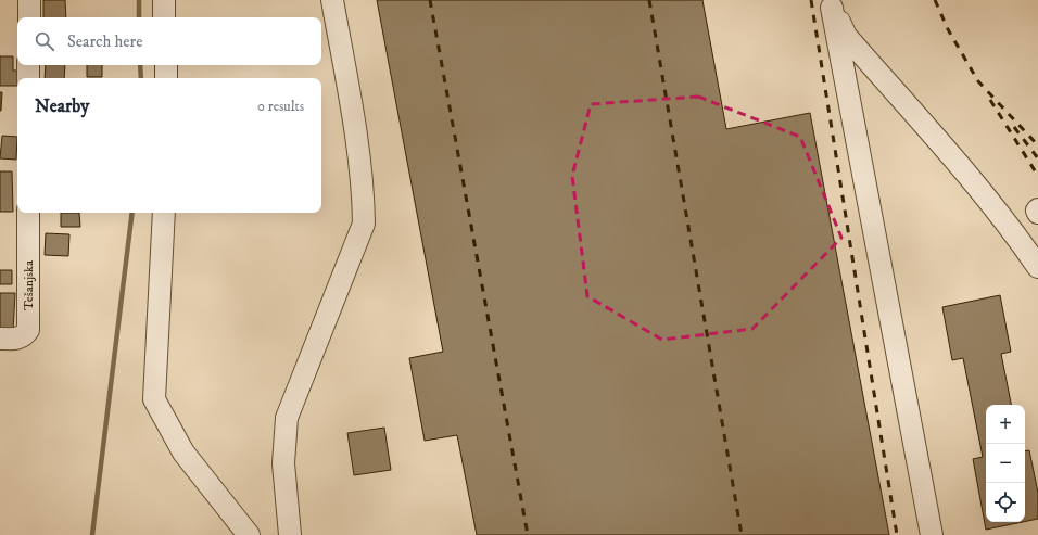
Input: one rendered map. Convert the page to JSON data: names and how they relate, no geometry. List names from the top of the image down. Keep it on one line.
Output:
{"streets":{"street":["Tešanjska"]},"page":{"search":"Search here","heading":["Nearby","0 results"],"map_buttons":["+","−"]}}
